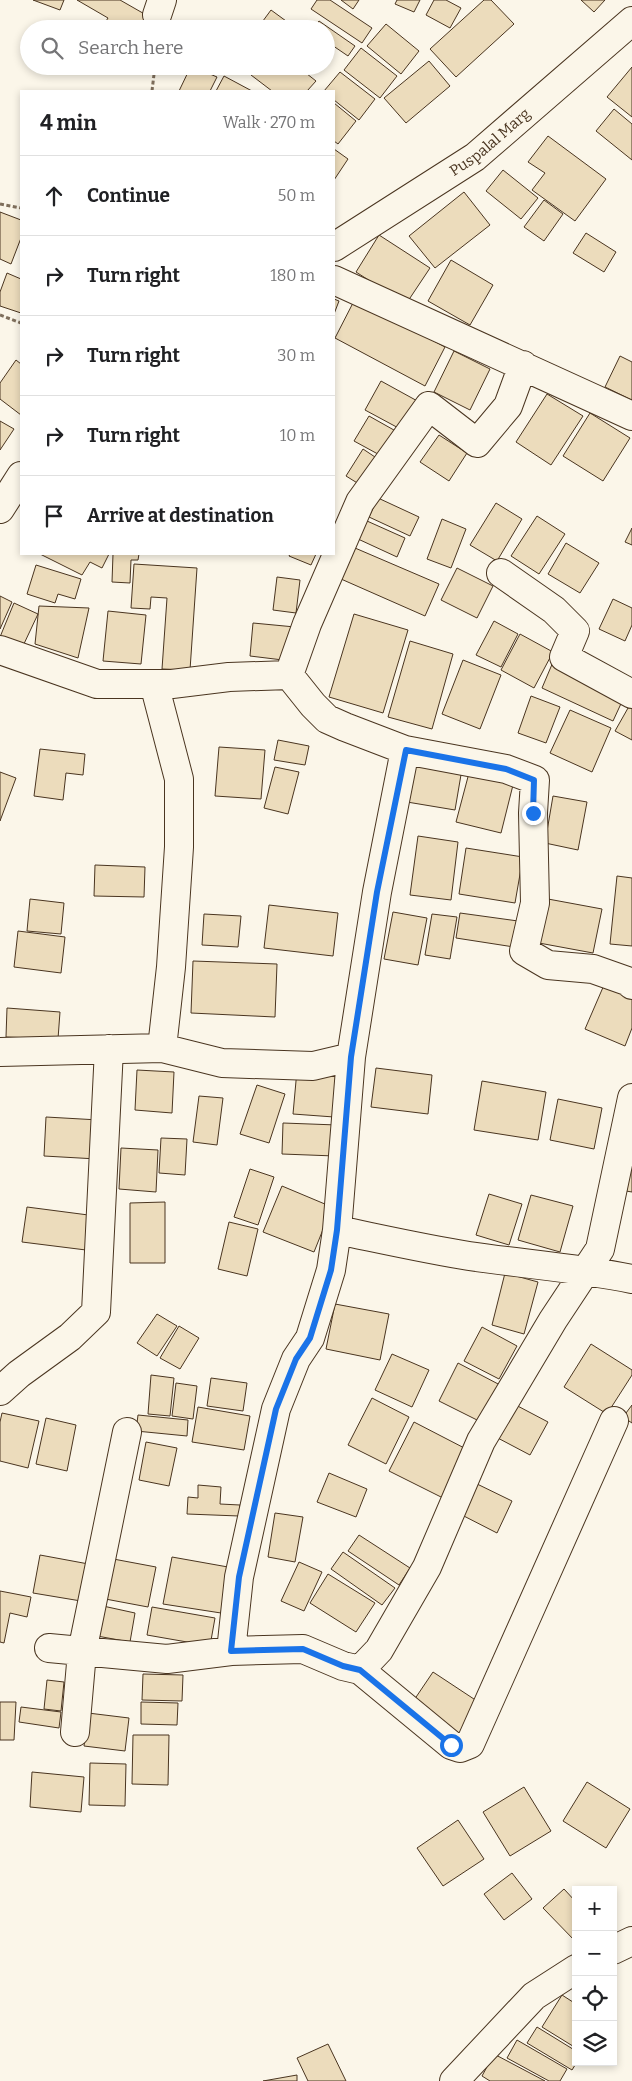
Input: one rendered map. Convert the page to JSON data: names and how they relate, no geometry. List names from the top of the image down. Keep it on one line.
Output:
{"streets":{"street":["Puspalal Marg"]},"page":{"search":"Search here","heading":["4 min","Walk · 270 m"],"list":[["Continue","50 m"],["Turn right","180 m"],["Turn right","30 m"],["Turn right","10 m"],"Arrive at destination"],"map_buttons":["+","−"]}}
